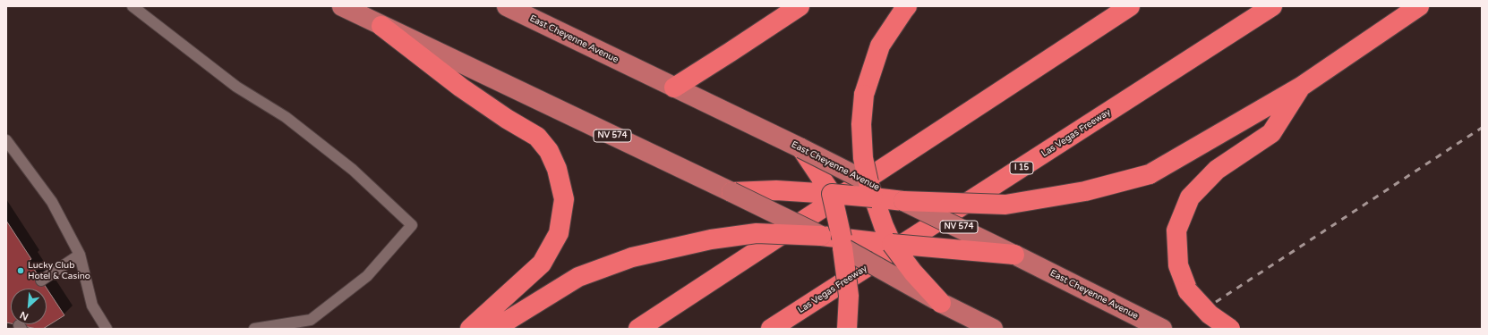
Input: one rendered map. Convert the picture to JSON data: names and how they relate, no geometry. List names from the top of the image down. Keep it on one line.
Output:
{"streets":{"highway":["Las Vegas Freeway","I 15"],"main road":["East Cheyenne Avenue","NV 574"]},"places":["Lucky Club Hotel & Casino"],"north":"bottom left"}
